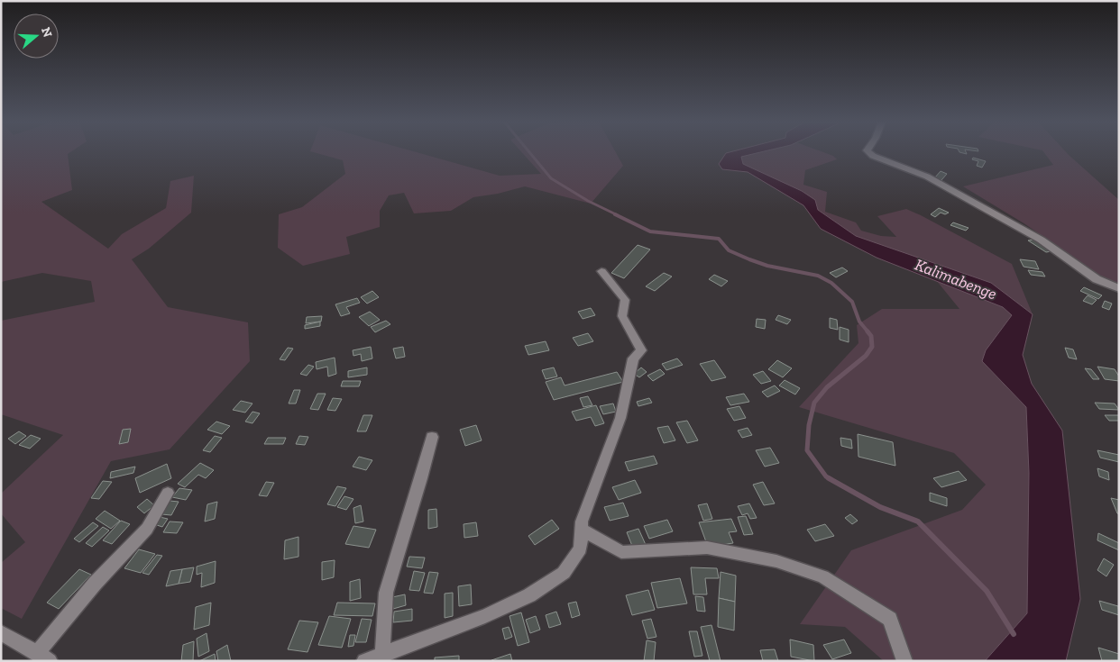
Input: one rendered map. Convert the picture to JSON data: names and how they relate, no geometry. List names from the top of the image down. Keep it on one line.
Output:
{"water":["Kalimabenge"],"north":"right"}
